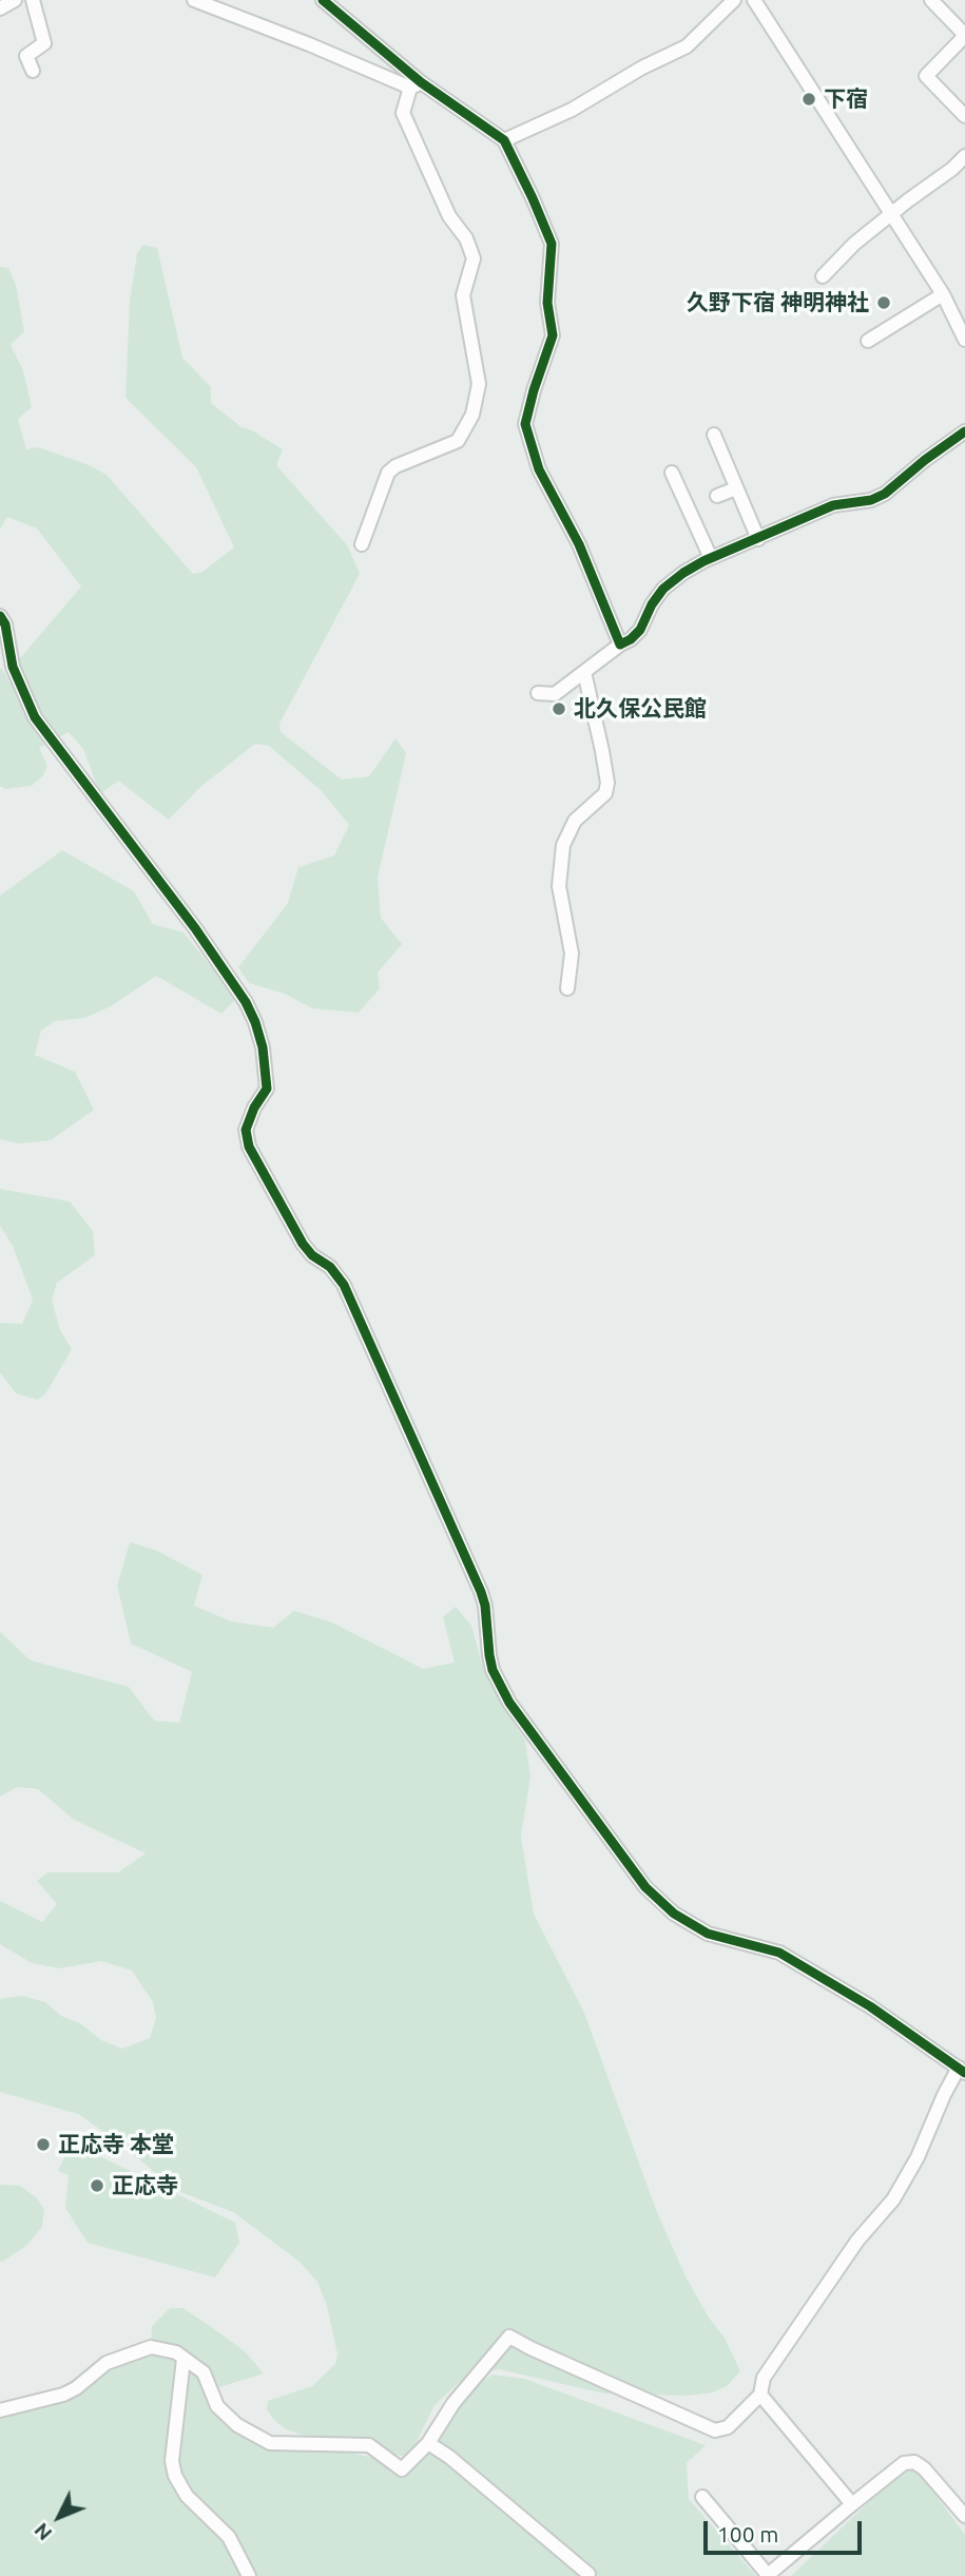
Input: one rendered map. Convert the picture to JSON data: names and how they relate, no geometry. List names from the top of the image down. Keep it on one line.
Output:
{"places":["下宿","久野下宿 神明神社","北久保公民館","正応寺 本堂","正応寺"],"scale_bar":"100 m","north":"bottom left"}
